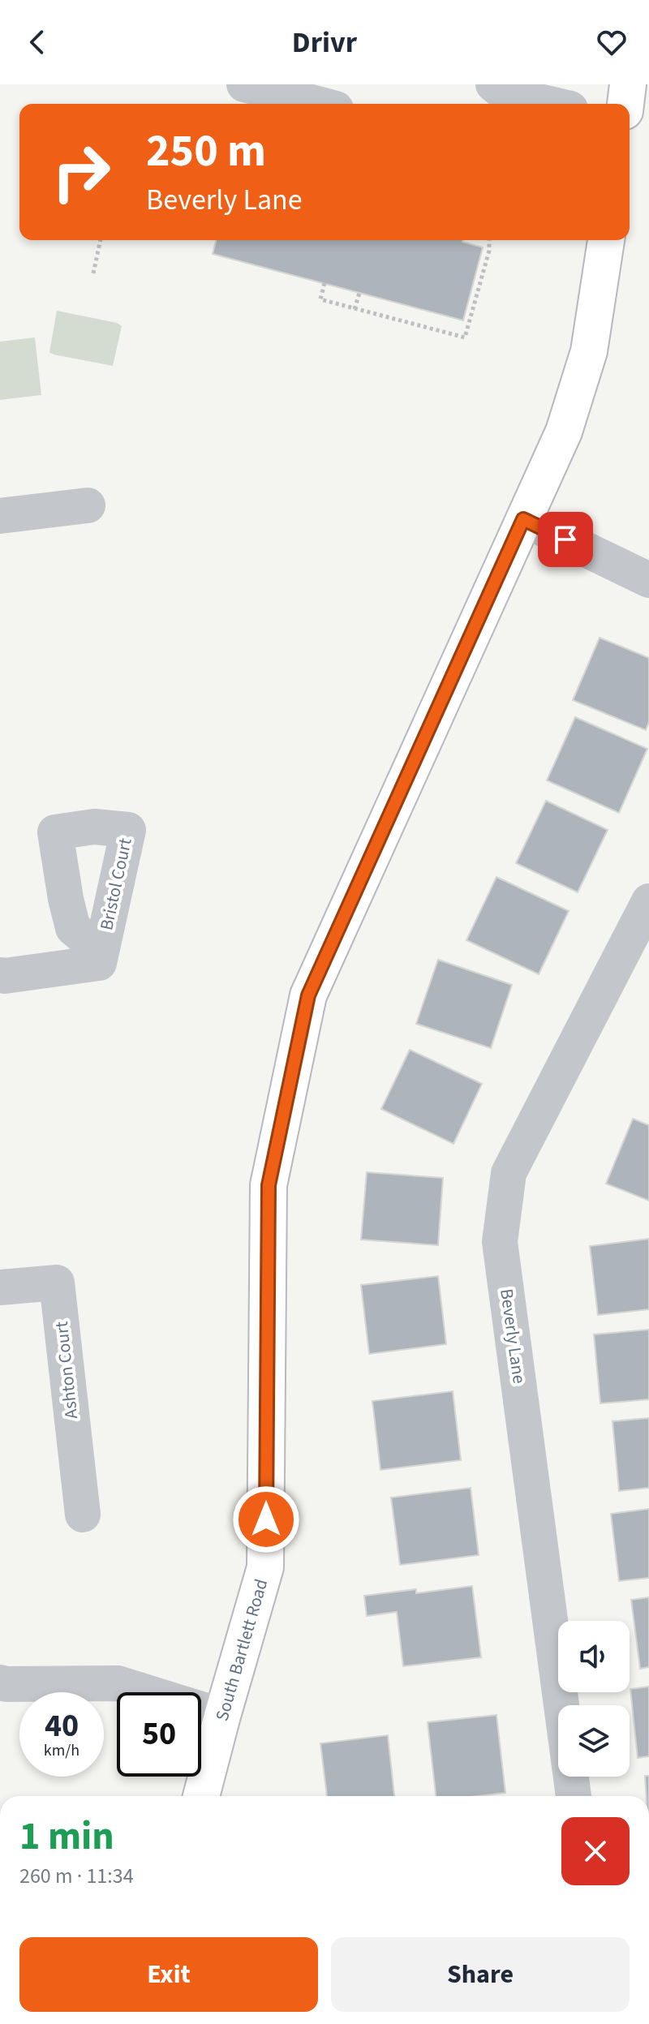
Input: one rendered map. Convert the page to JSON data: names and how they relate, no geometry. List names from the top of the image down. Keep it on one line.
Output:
{"streets":{"main road":["South Bartlett Road"],"street":["Bristol Court","Beverly Lane","Ashton Court"]},"page":{"header":"Drivr","turn":["250 m","Beverly Lane"],"speed":"40 km/h","limit":"50","heading":["1 min","260 m · 11:34"],"buttons":["Exit","Share"]}}
